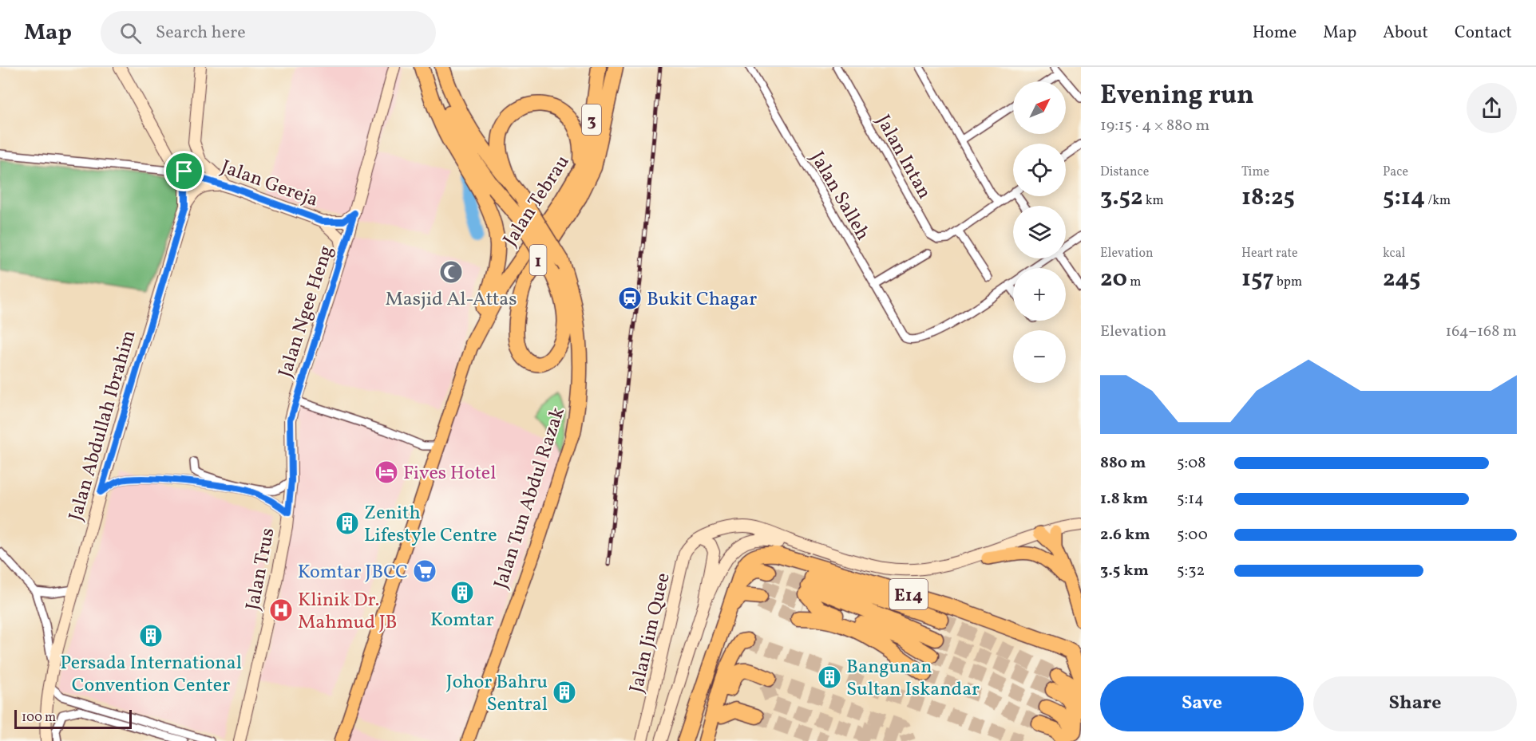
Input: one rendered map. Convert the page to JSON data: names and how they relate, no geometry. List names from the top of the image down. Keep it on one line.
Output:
{"streets":{"highway":["3","Jalan Tebrau","1","Jalan Tun Abdul Razak","E14"],"street":["Jalan Intan","Jalan Gereja","Jalan Salleh","Jalan Ngee Heng","Jalan Abdullah Ibrahim","Jalan Trus","Jalan Jim Quee"]},"crossings":[["Jalan Gereja","Jalan Ngee Heng"],["Jalan Gereja","Jalan Abdullah Ibrahim"],["Jalan Ngee Heng","Jalan Trus"]],"places":{"mosque":["Masjid Al-Attas"],"station":["Bukit Chagar"],"hotel":["Fives Hotel"],"building":["Zenith Lifestyle Centre","Komtar","Persada International Convention Center","Bangunan Sultan Iskandar","Johor Bahru Sentral"],"supermarket":["Komtar JBCC"],"hospital":["Klinik Dr. Mahmud JB"]},"scale_bar":"100 m","north":"top right","page":{"header":"Map","search":"Search here","nav":["Home","Map","About","Contact"],"heading":["Evening run","19:15 · 4 × 880 m"],"map_buttons":["+","−"],"stats":[["Distance","3.52 km"],["Time","18:25"],["Pace","5:14 /km"],["Elevation","20 m"],["Heart rate","157 bpm"],["kcal","245"]],"chart":["Elevation","164–168 m"],"list":[{"name":"880 m","note":"5:08"},{"name":"1.8 km","note":"5:14"},{"name":"2.6 km","note":"5:00"},{"name":"3.5 km","note":"5:32"}],"buttons":["Save","Share"],"scale":"100 m"}}
